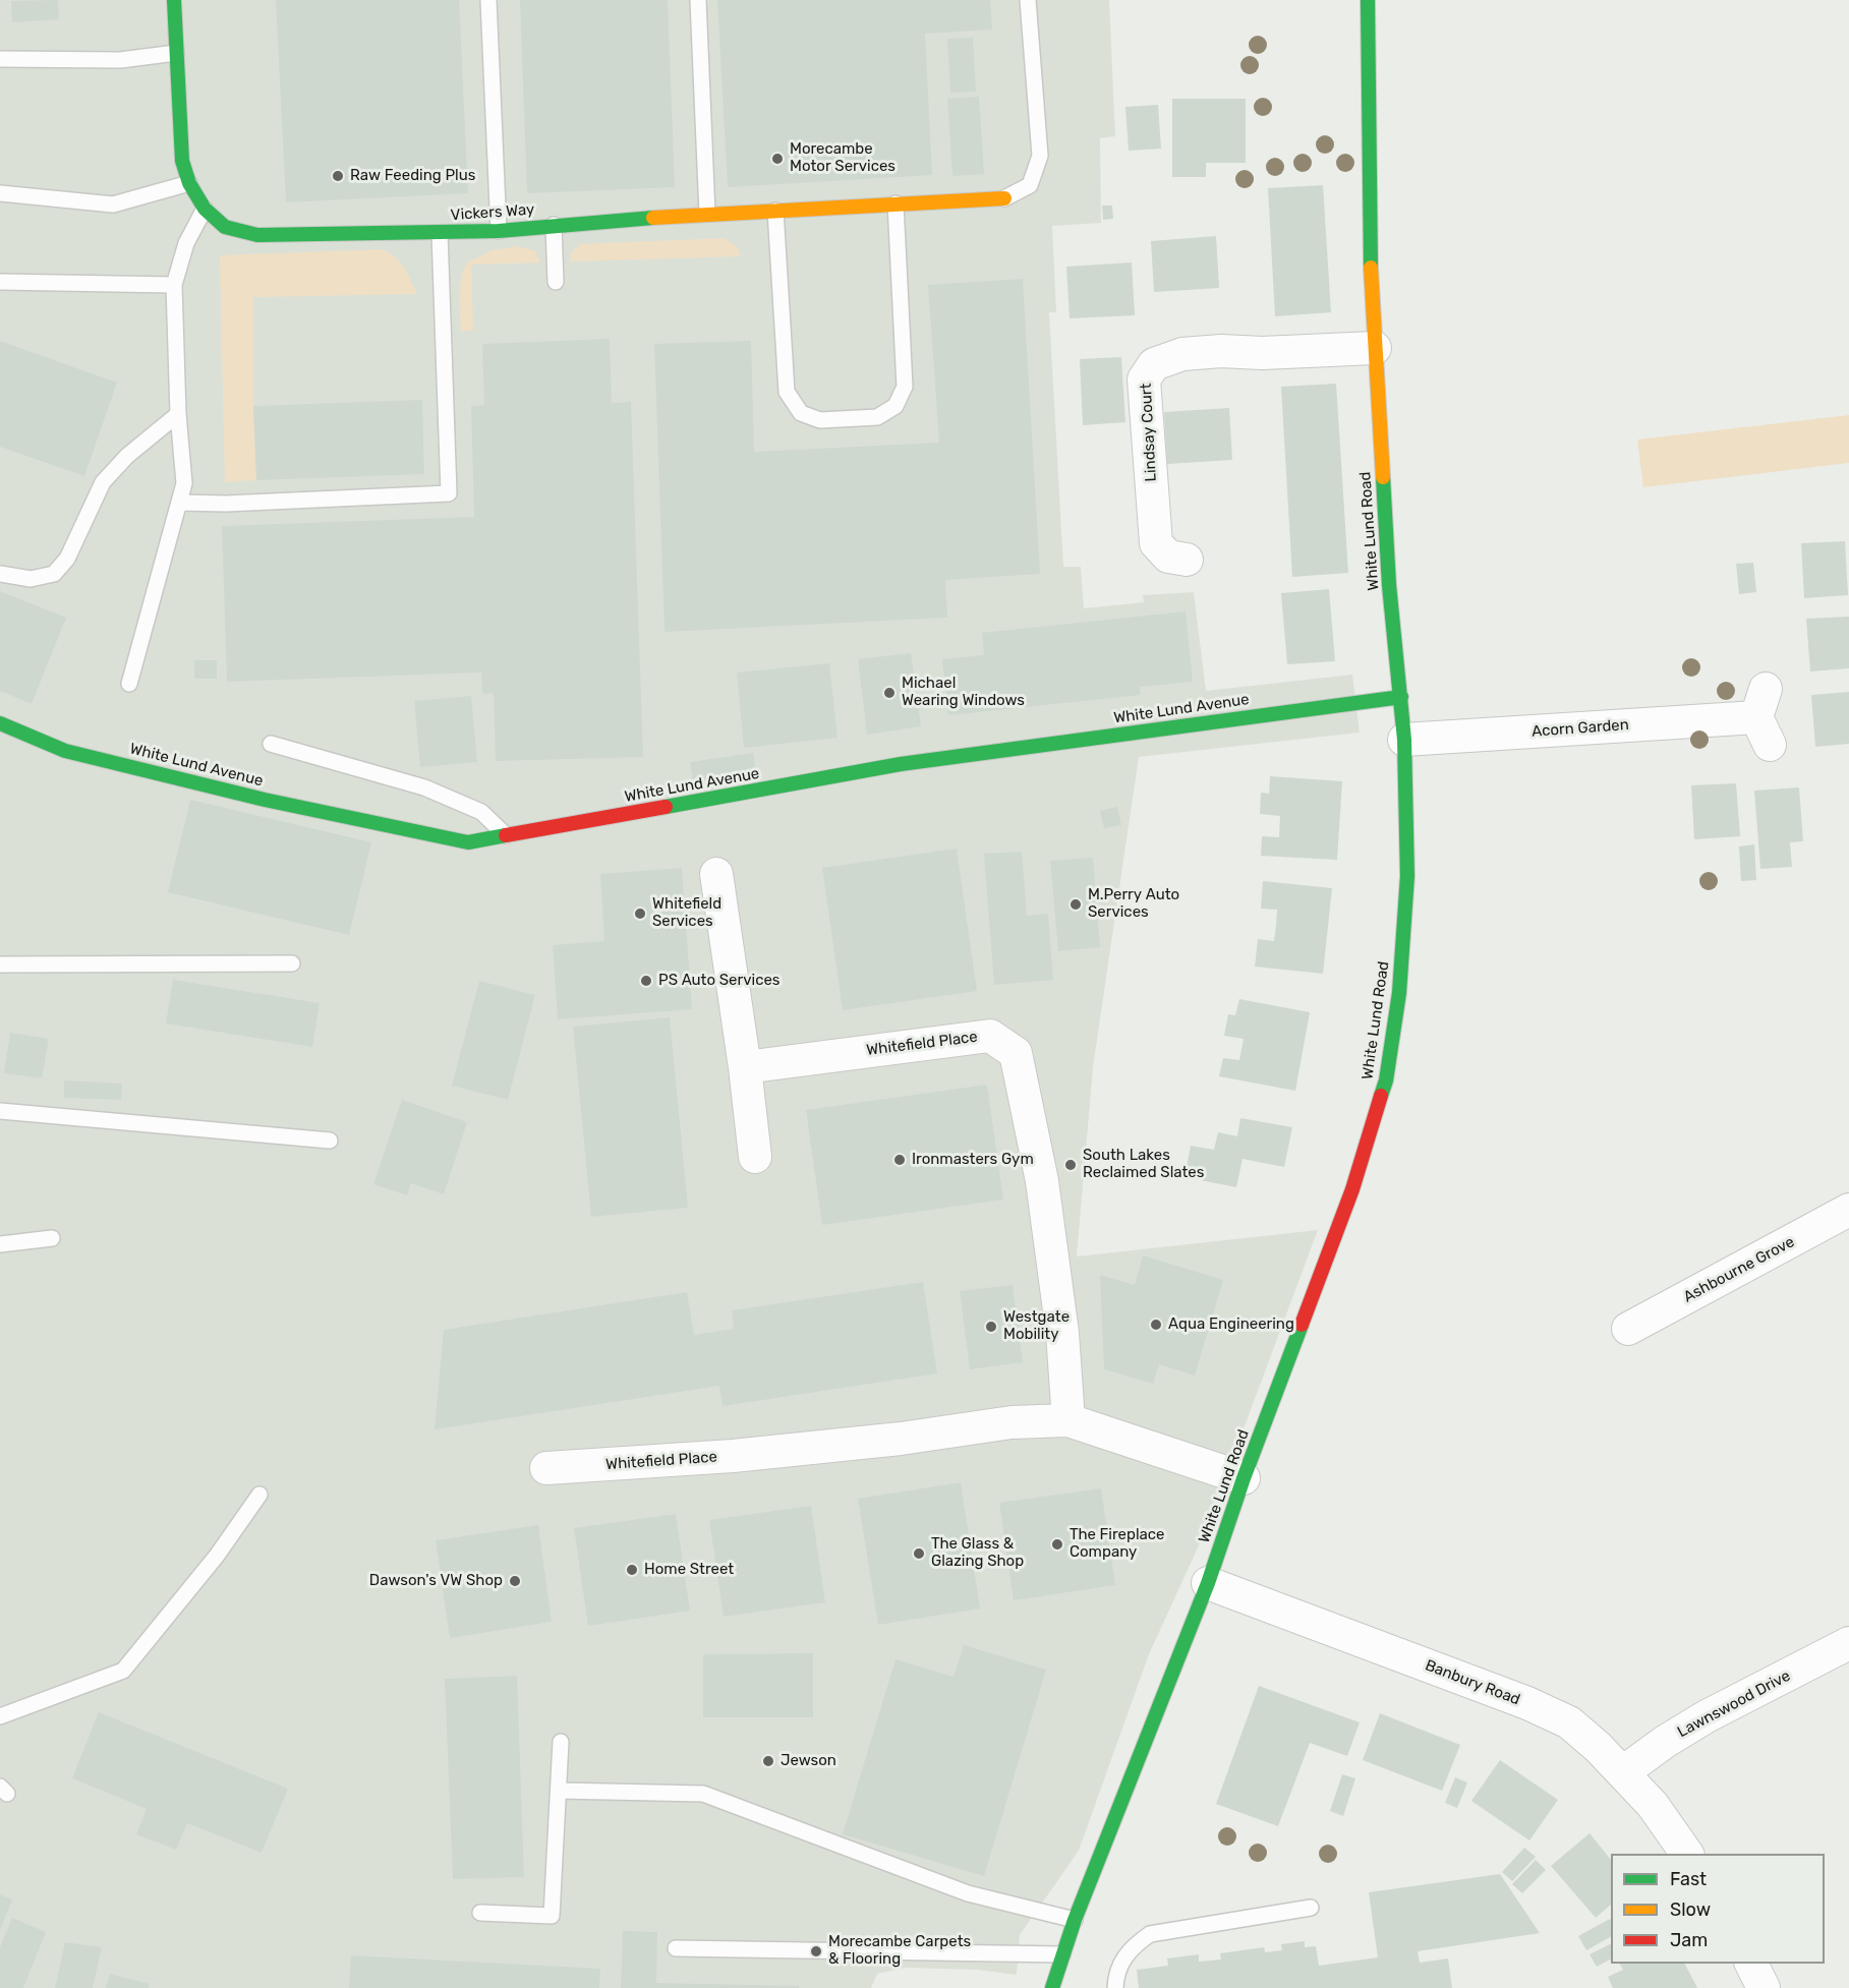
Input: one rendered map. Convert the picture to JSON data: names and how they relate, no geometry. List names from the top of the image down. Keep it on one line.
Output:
{"streets":{"street":["Vickers Way","Lindsay Court","White Lund Road","White Lund Avenue","Acorn Garden","Whitefield Place","Ashbourne Grove","Banbury Road","Lawnswood Drive"]},"crossings":[["Lindsay Court","White Lund Road"],["White Lund Road","White Lund Avenue"],["White Lund Road","Acorn Garden"],["White Lund Road","Whitefield Place"],["White Lund Road","Banbury Road"],["Banbury Road","Lawnswood Drive"]],"places":["Morecambe Motor Services","Raw Feeding Plus","Michael Wearing Windows","M.Perry Auto Services","Whitefield Services","PS Auto Services","Ironmasters Gym","South Lakes Reclaimed Slates","Aqua Engineering","Westgate Mobility","The Fireplace Company","The Glass & Glazing Shop","Home Street","Dawson's VW Shop","Jewson","Morecambe Carpets & Flooring"],"legend":["Fast","Slow","Jam"]}
